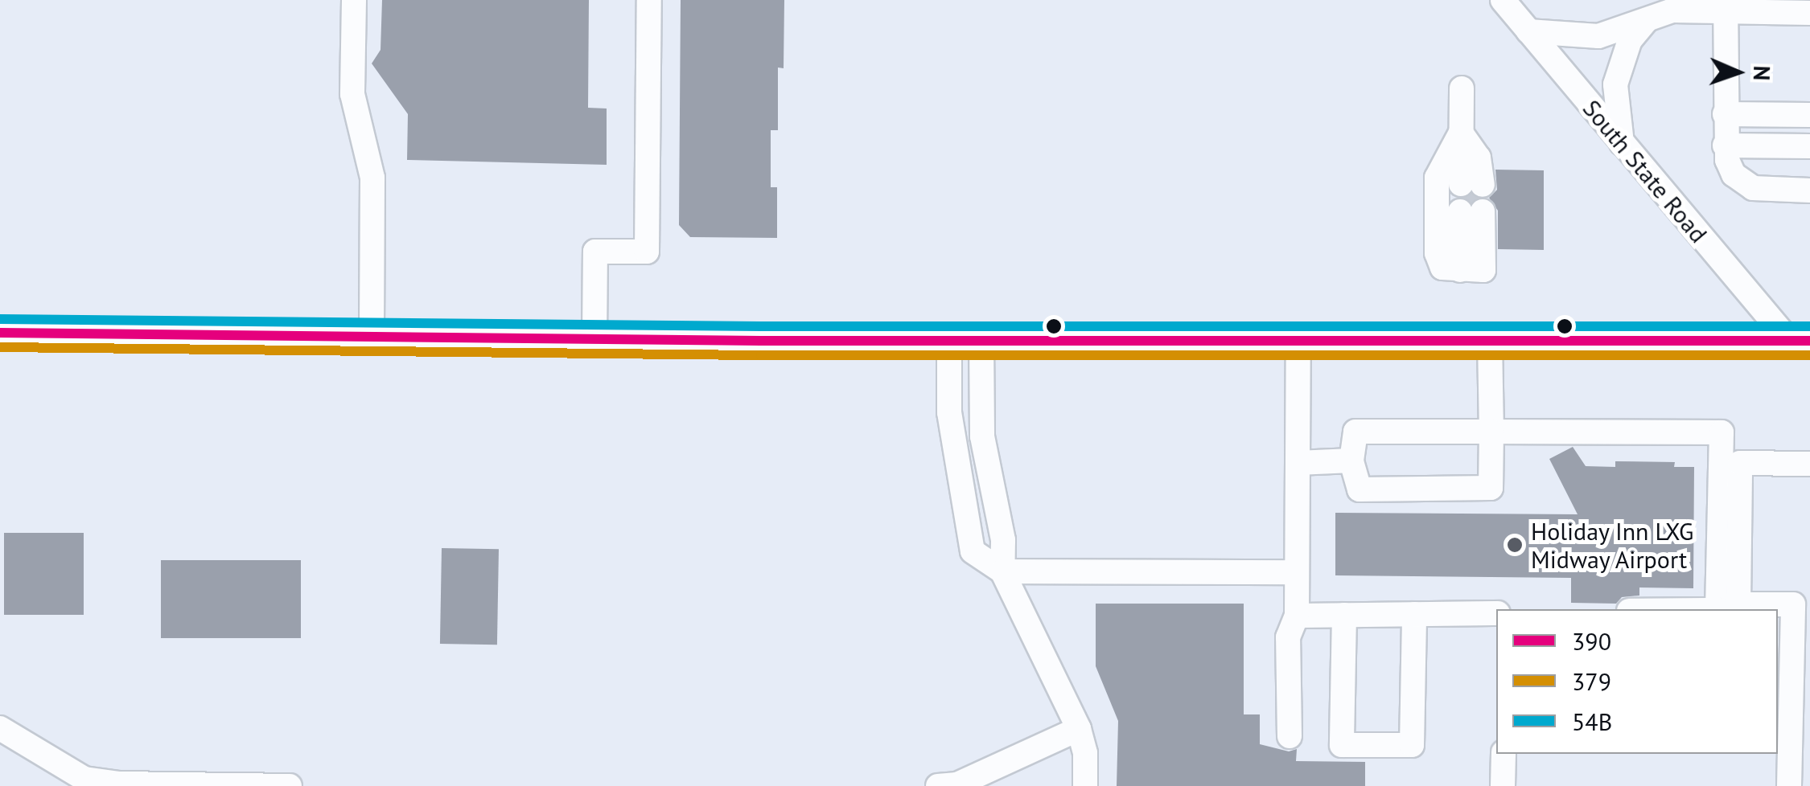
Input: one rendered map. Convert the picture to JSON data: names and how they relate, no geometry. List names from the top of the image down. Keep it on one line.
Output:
{"streets":{"street":["South State Road"]},"places":["Holiday Inn LXG Midway Airport"],"lines":["transit line 54B","transit line 390","transit line 379"],"legend":["390","379","54B"],"north":"right"}
